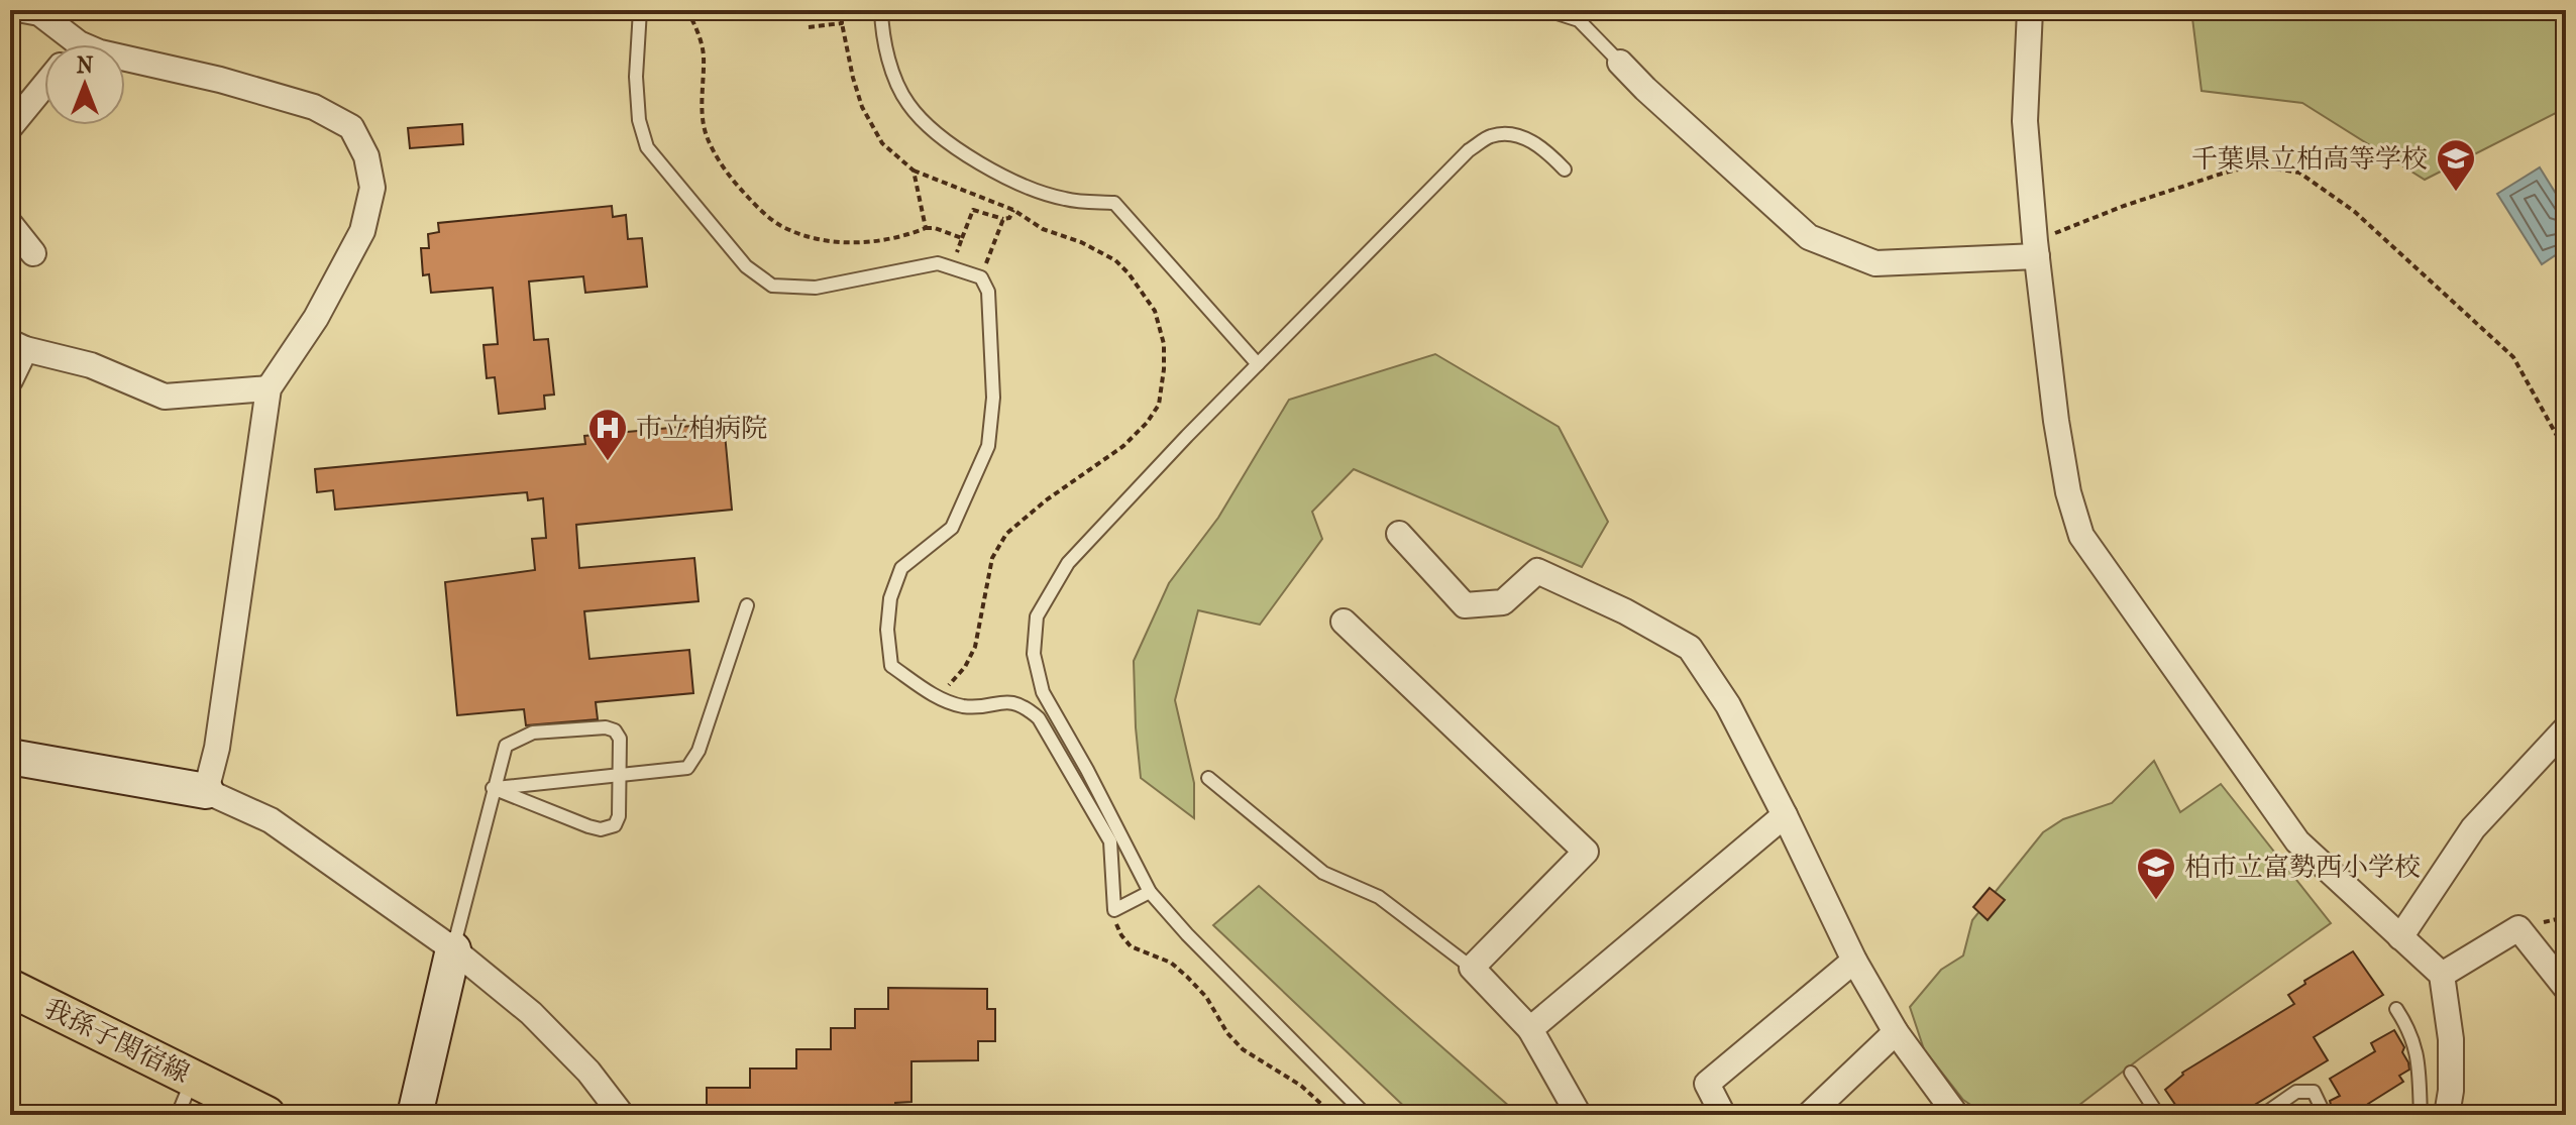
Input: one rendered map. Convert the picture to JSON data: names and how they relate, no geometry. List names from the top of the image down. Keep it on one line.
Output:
{"streets":{"main road":["我孫子関宿線"]},"places":{"school or university":["千葉県立柏高等学校","柏市立富勢西小学校"],"hospital":["市立柏病院"]},"north":"top"}
